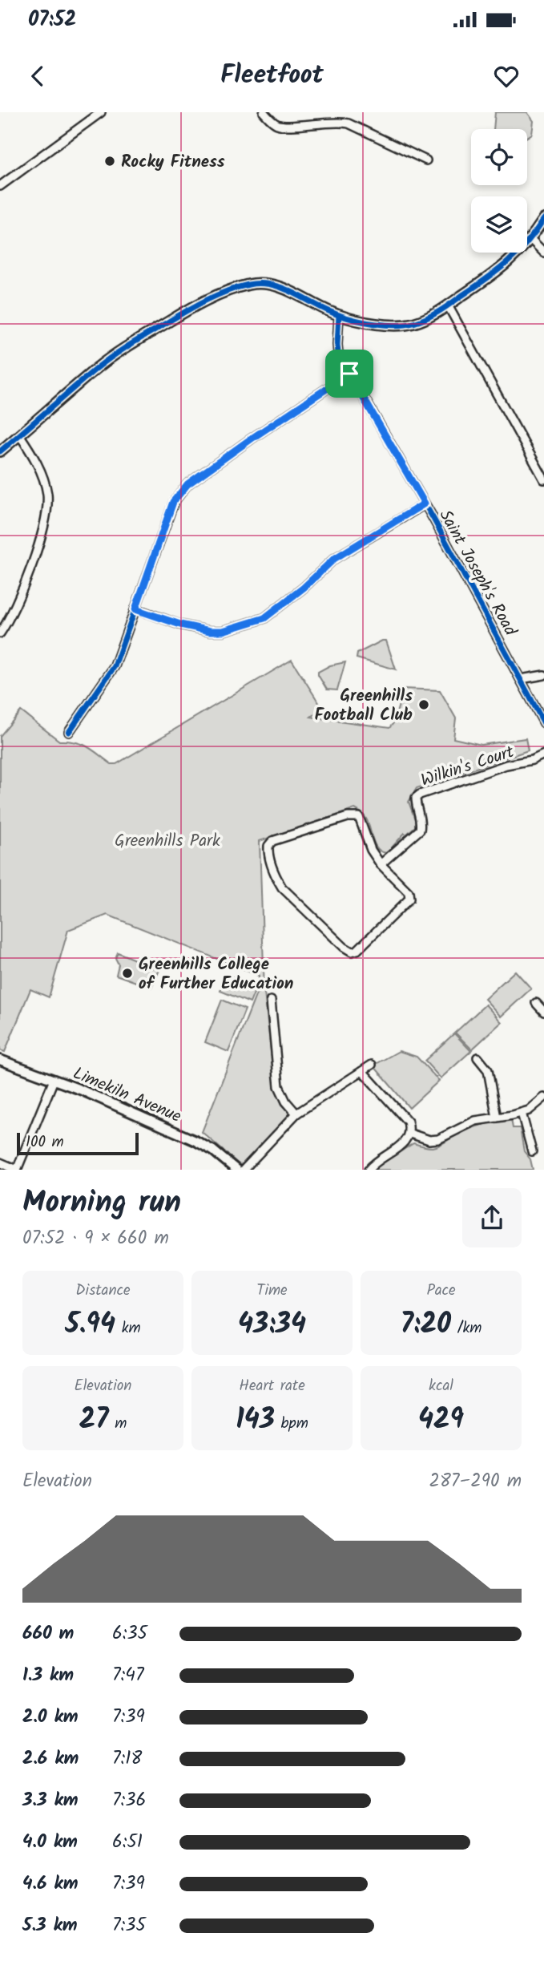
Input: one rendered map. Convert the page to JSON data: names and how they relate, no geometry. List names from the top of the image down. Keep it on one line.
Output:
{"streets":{"street":["Saint Joseph's Road","Wilkin's Court","Limekiln Avenue"]},"parks":["Greenhills Park"],"places":["Rocky Fitness","Greenhills Football Club","Greenhills College of Further Education"],"scale_bar":"100 m","page":{"status":"07:52","header":"Fleetfoot","scale":"100 m","heading":["Morning run","07:52 · 9 × 660 m"],"stats":[["Distance","5.94 km"],["Time","43:34"],["Pace","7:20 /km"],["Elevation","27 m"],["Heart rate","143 bpm"],["kcal","429"]],"chart":["Elevation","287–290 m"],"list":[{"name":"660 m","note":"6:35"},{"name":"1.3 km","note":"7:47"},{"name":"2.0 km","note":"7:39"},{"name":"2.6 km","note":"7:18"},{"name":"3.3 km","note":"7:36"},{"name":"4.0 km","note":"6:51"},{"name":"4.6 km","note":"7:39"},{"name":"5.3 km","note":"7:35"}]}}
